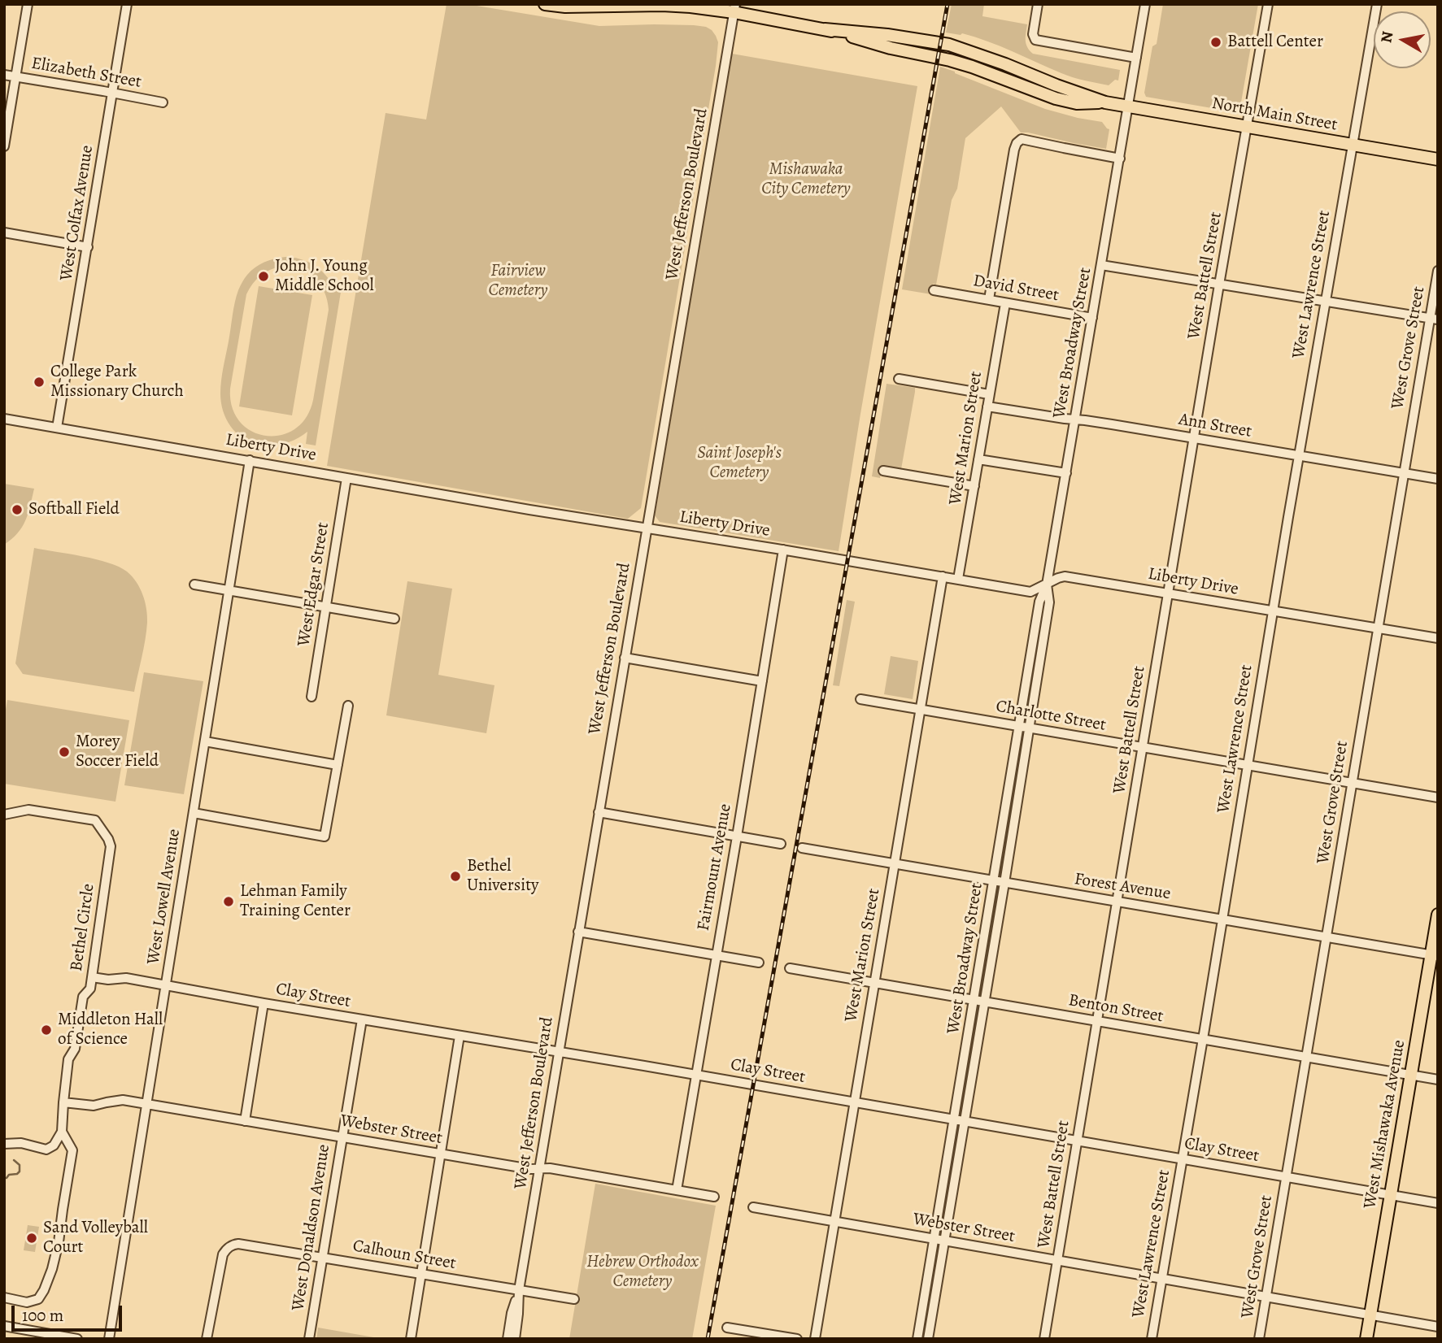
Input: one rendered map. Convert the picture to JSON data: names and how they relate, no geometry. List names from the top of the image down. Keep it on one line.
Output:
{"streets":{"main road":["North Main Street","West Mishawaka Avenue"],"street":["Elizabeth Street","West Jefferson Boulevard","West Colfax Avenue","West Battell Street","West Lawrence Street","David Street","West Broadway Street","West Grove Street","Ann Street","West Marion Street","Liberty Drive","West Edgar Street","Charlotte Street","Fairmount Avenue","Forest Avenue","West Lowell Avenue","Bethel Circle","Clay Street","Benton Street","Webster Street","West Donaldson Avenue","Calhoun Street"]},"crossings":[["Elizabeth Street","West Colfax Avenue"],["North Main Street","West Jefferson Boulevard"],["North Main Street","West Battell Street"],["North Main Street","West Lawrence Street"],["North Main Street","West Broadway Street"],["West Jefferson Boulevard","Liberty Drive"],["West Jefferson Boulevard","Clay Street"],["West Jefferson Boulevard","Webster Street"],["West Jefferson Boulevard","Calhoun Street"],["West Colfax Avenue","Liberty Drive"],["West Battell Street","Ann Street"],["West Battell Street","Liberty Drive"],["West Battell Street","Charlotte Street"],["West Battell Street","Forest Avenue"],["West Battell Street","Clay Street"],["West Battell Street","Benton Street"],["West Battell Street","Webster Street"],["West Lawrence Street","Ann Street"],["West Lawrence Street","Liberty Drive"],["West Lawrence Street","Charlotte Street"],["West Lawrence Street","Forest Avenue"],["West Lawrence Street","Clay Street"],["West Lawrence Street","Benton Street"],["West Lawrence Street","Webster Street"],["David Street","West Broadway Street"],["David Street","West Marion Street"],["West Broadway Street","Ann Street"],["West Broadway Street","Liberty Drive"],["West Broadway Street","Charlotte Street"],["West Broadway Street","Forest Avenue"],["West Broadway Street","Clay Street"],["West Broadway Street","Benton Street"],["West Broadway Street","Webster Street"],["West Grove Street","Ann Street"],["West Grove Street","Liberty Drive"],["West Grove Street","Charlotte Street"],["West Grove Street","Forest Avenue"],["West Grove Street","Clay Street"],["West Grove Street","Benton Street"],["West Grove Street","Webster Street"],["Ann Street","West Marion Street"],["West Marion Street","Liberty Drive"],["West Marion Street","Charlotte Street"],["West Marion Street","Forest Avenue"],["West Marion Street","Clay Street"],["West Marion Street","Benton Street"],["West Marion Street","Webster Street"],["Liberty Drive","West Edgar Street"],["Liberty Drive","Fairmount Avenue"],["Liberty Drive","West Lowell Avenue"],["Fairmount Avenue","Clay Street"],["Fairmount Avenue","Webster Street"],["Forest Avenue","West Mishawaka Avenue"],["West Lowell Avenue","Clay Street"],["West Lowell Avenue","Webster Street"],["Bethel Circle","Clay Street"],["Bethel Circle","Webster Street"],["Clay Street","West Mishawaka Avenue"],["Clay Street","West Donaldson Avenue"],["Benton Street","West Mishawaka Avenue"],["West Mishawaka Avenue","Webster Street"],["Webster Street","West Donaldson Avenue"],["West Donaldson Avenue","Calhoun Street"]],"parks":["Mishawaka City Cemetery","Fairview Cemetery","Saint Joseph's Cemetery","Hebrew Orthodox Cemetery"],"places":["Battell Center","John J. Young Middle School","College Park Missionary Church","Softball Field","Morey Soccer Field","Bethel University","Lehman Family Training Center","Middleton Hall of Science","Sand Volleyball Court"],"scale_bar":"100 m","north":"left"}
